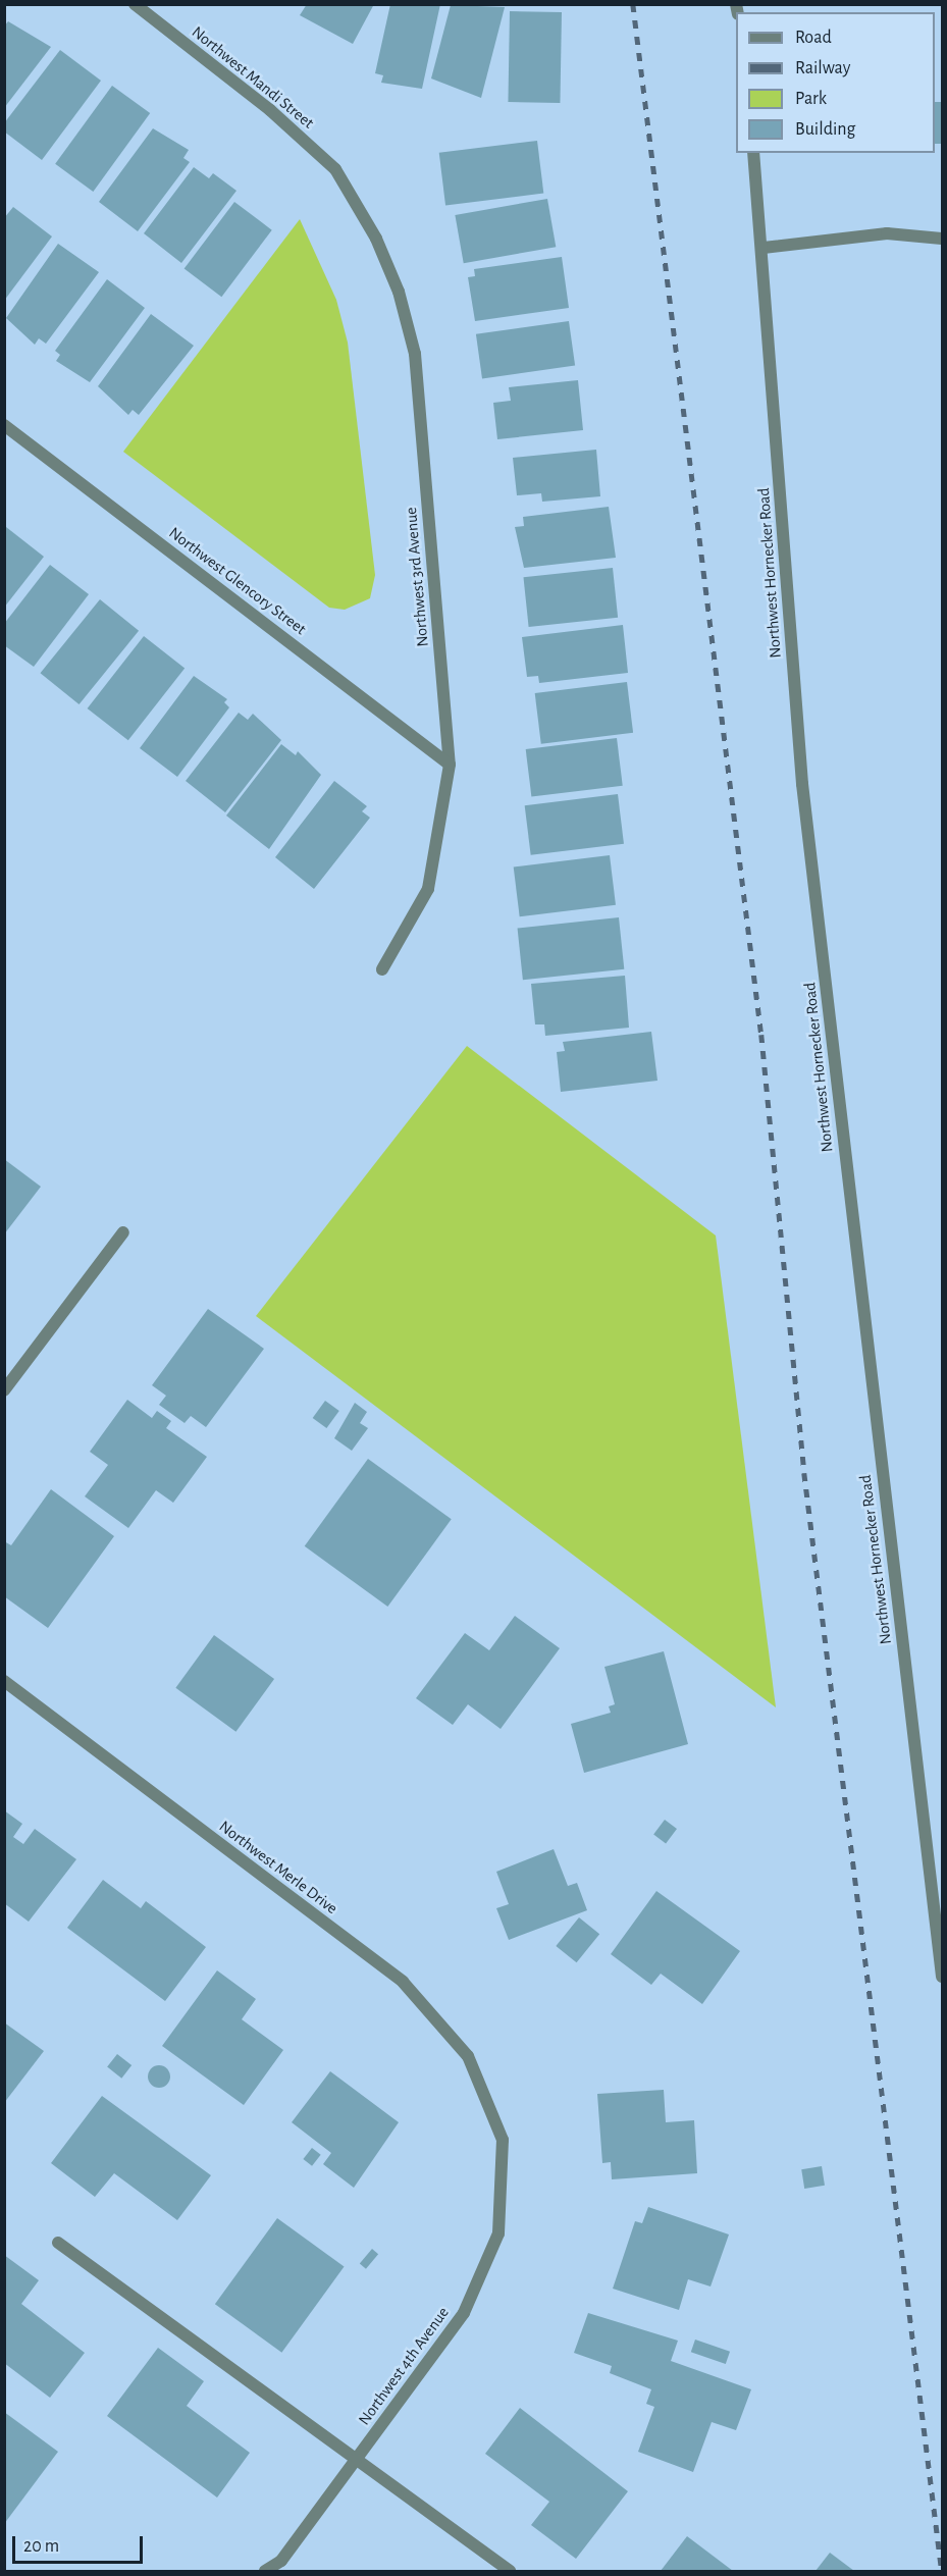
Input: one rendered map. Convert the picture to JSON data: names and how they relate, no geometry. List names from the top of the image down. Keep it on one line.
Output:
{"streets":{"street":["Northwest Mandi Street","Northwest Hornecker Road","Northwest 3rd Avenue","Northwest Glencory Street","Northwest Merle Drive","Northwest 4th Avenue"]},"crossings":[["Northwest Mandi Street","Northwest 3rd Avenue"],["Northwest 3rd Avenue","Northwest Glencory Street"],["Northwest Merle Drive","Northwest 4th Avenue"]],"legend":["Road","Railway","Park","Building"],"scale_bar":"20 m"}
